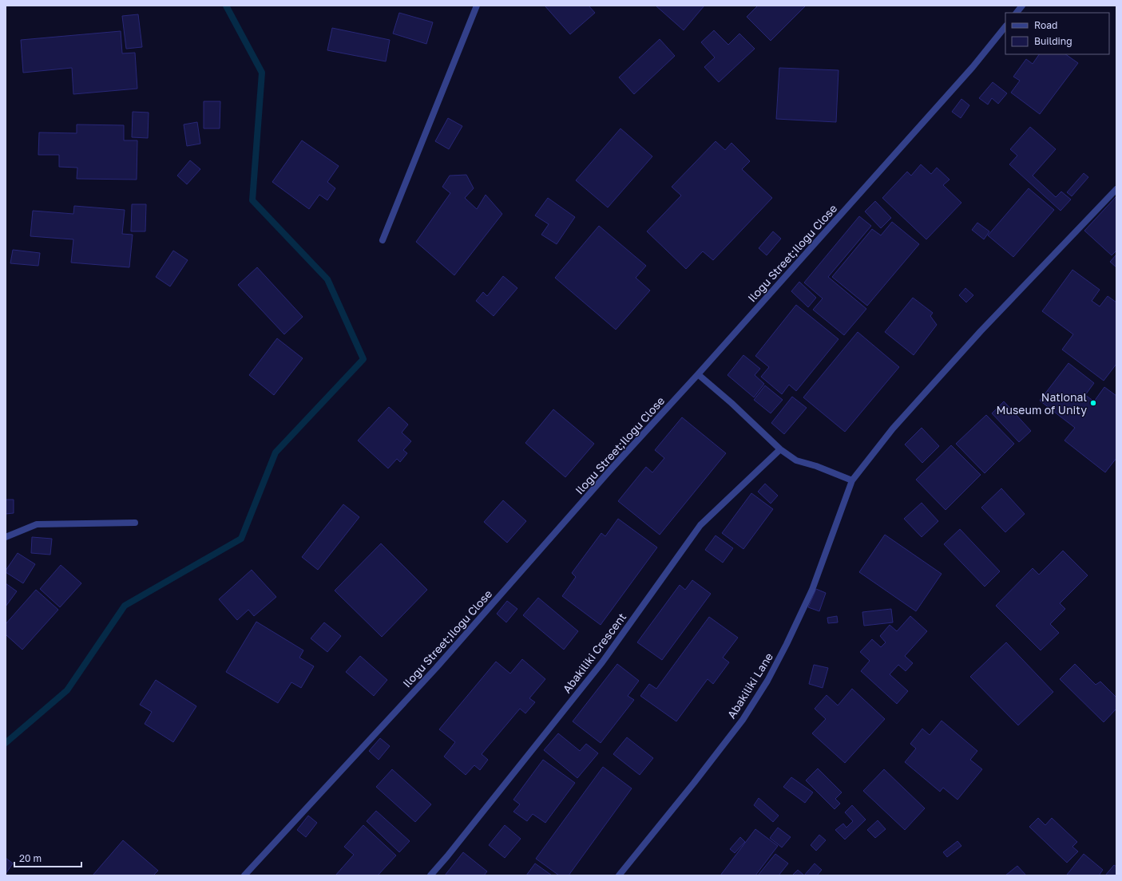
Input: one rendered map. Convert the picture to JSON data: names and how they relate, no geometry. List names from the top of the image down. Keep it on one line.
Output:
{"streets":{"street":["Ilogu Street;Ilogu Close","Abakiliki Crescent","Abakiliki Lane"]},"places":["National Museum of Unity"],"legend":["Road","Building"],"scale_bar":"20 m"}
